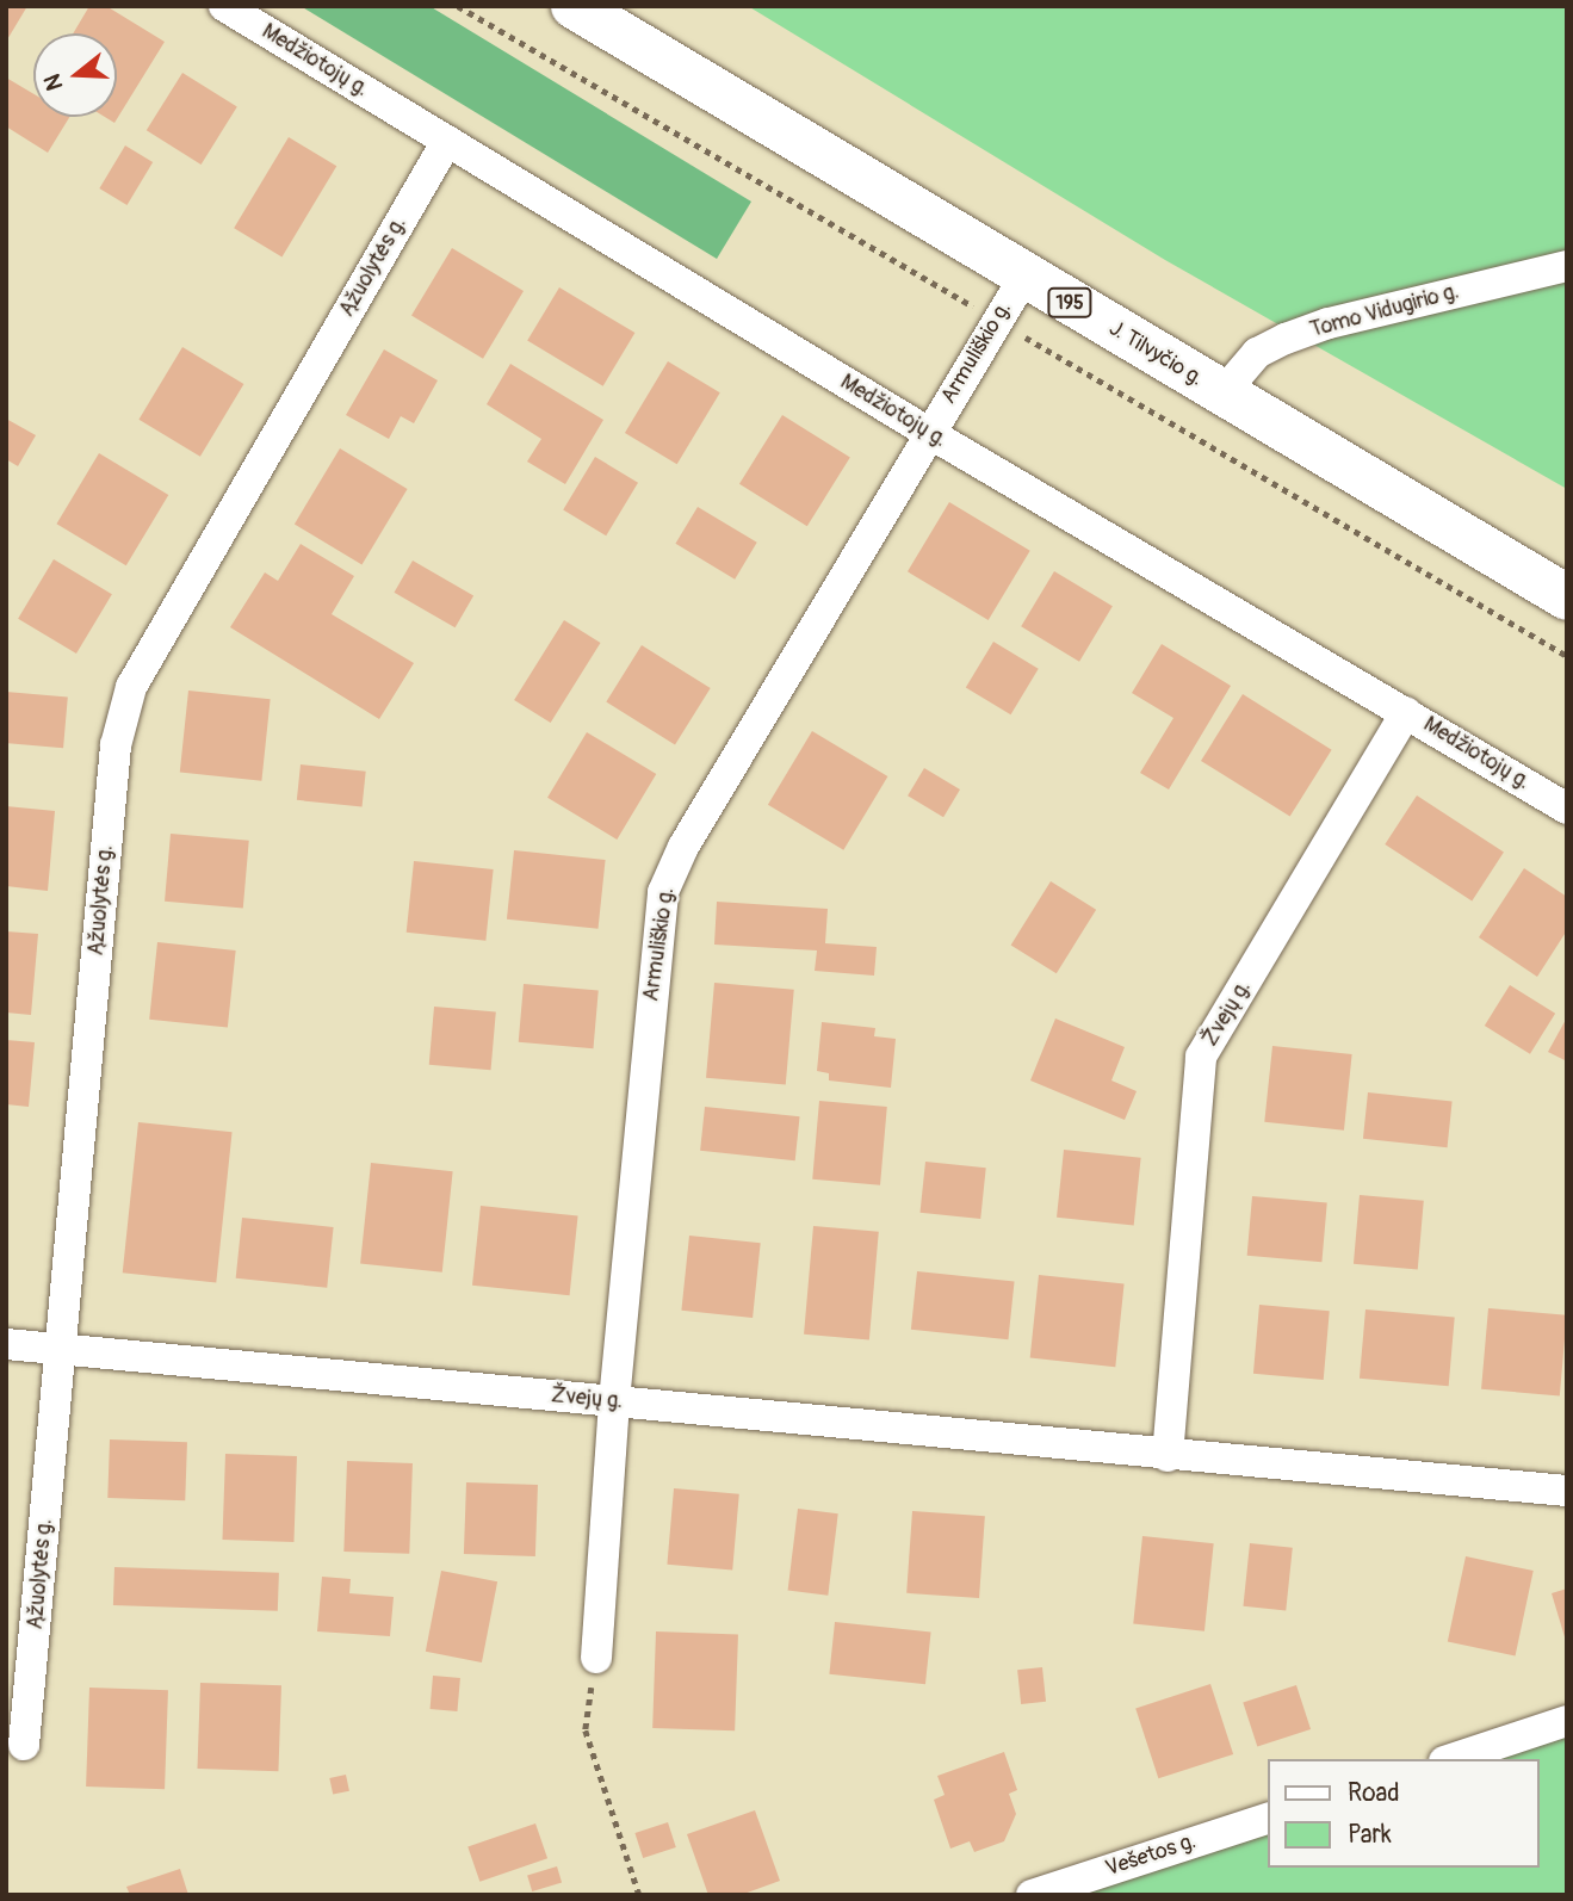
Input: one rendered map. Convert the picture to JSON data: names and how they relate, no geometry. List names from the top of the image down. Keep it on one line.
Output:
{"streets":{"main road":["195","J. Tilvyčio g."],"street":["Medžiotojų g.","Ąžuolytės g.","Tomo Vidugirio g.","Armuliškio g.","Žvejų g.","Vešetos g."]},"crossings":[["Medžiotojų g.","Ąžuolytės g."],["Medžiotojų g.","Armuliškio g."],["Medžiotojų g.","Žvejų g."],["Ąžuolytės g.","Žvejų g."],["Tomo Vidugirio g.","J. Tilvyčio g."],["Armuliškio g.","J. Tilvyčio g."],["Armuliškio g.","Žvejų g."]],"legend":["Road","Park"],"north":"left"}
